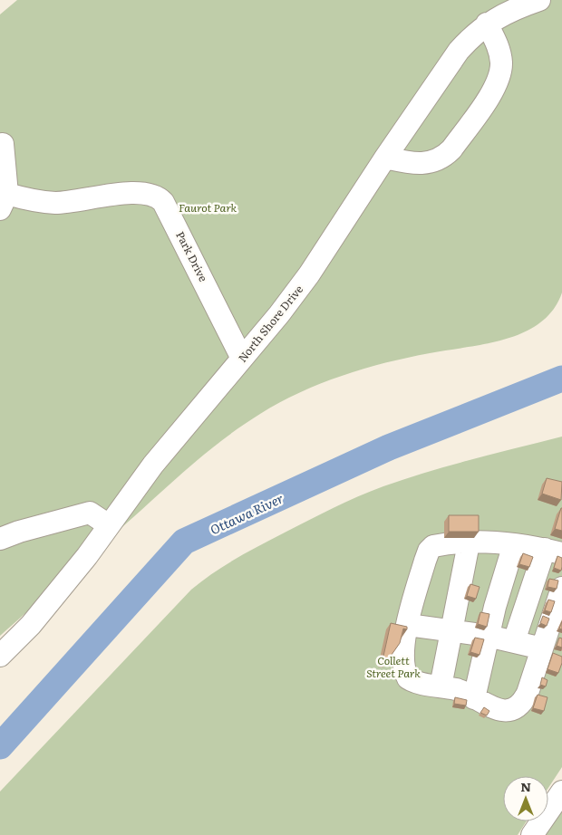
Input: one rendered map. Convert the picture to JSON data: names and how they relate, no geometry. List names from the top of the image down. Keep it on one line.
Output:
{"streets":{"street":["Park Drive","North Shore Drive"]},"crossings":[["Park Drive","North Shore Drive"]],"water":["Ottawa River"],"parks":["Faurot Park","Collett Street Park"],"north":"top"}
